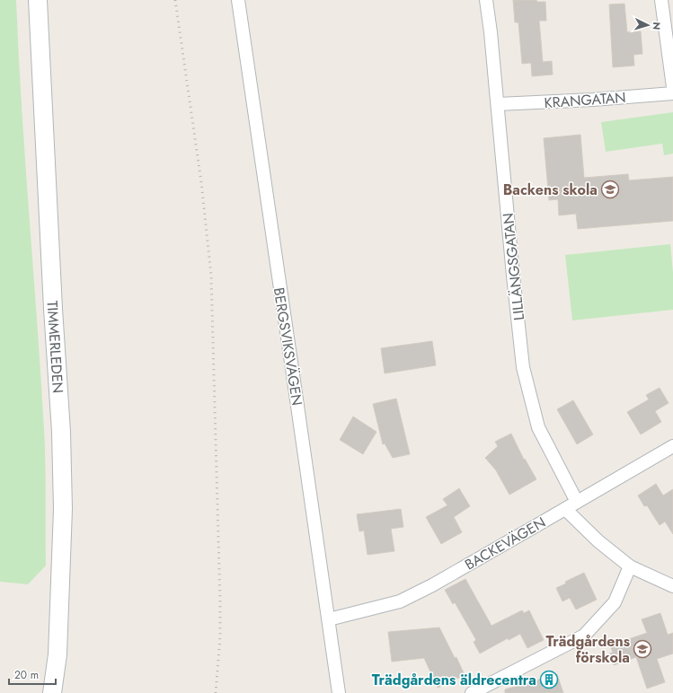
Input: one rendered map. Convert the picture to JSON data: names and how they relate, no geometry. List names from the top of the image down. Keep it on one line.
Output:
{"streets":{"main road":["TIMMERLEDEN"],"street":["KRANGATAN","LILLÄNGSGATAN","BERGSVIKSVÄGEN","BACKEVÄGEN"]},"crossings":[["KRANGATAN","LILLÄNGSGATAN"],["LILLÄNGSGATAN","BACKEVÄGEN"],["BERGSVIKSVÄGEN","BACKEVÄGEN"]],"places":{"school or university":["Backens skola","Trädgårdens förskola"],"building":["Trädgårdens äldrecentra"]},"scale_bar":"20 m","north":"right"}
